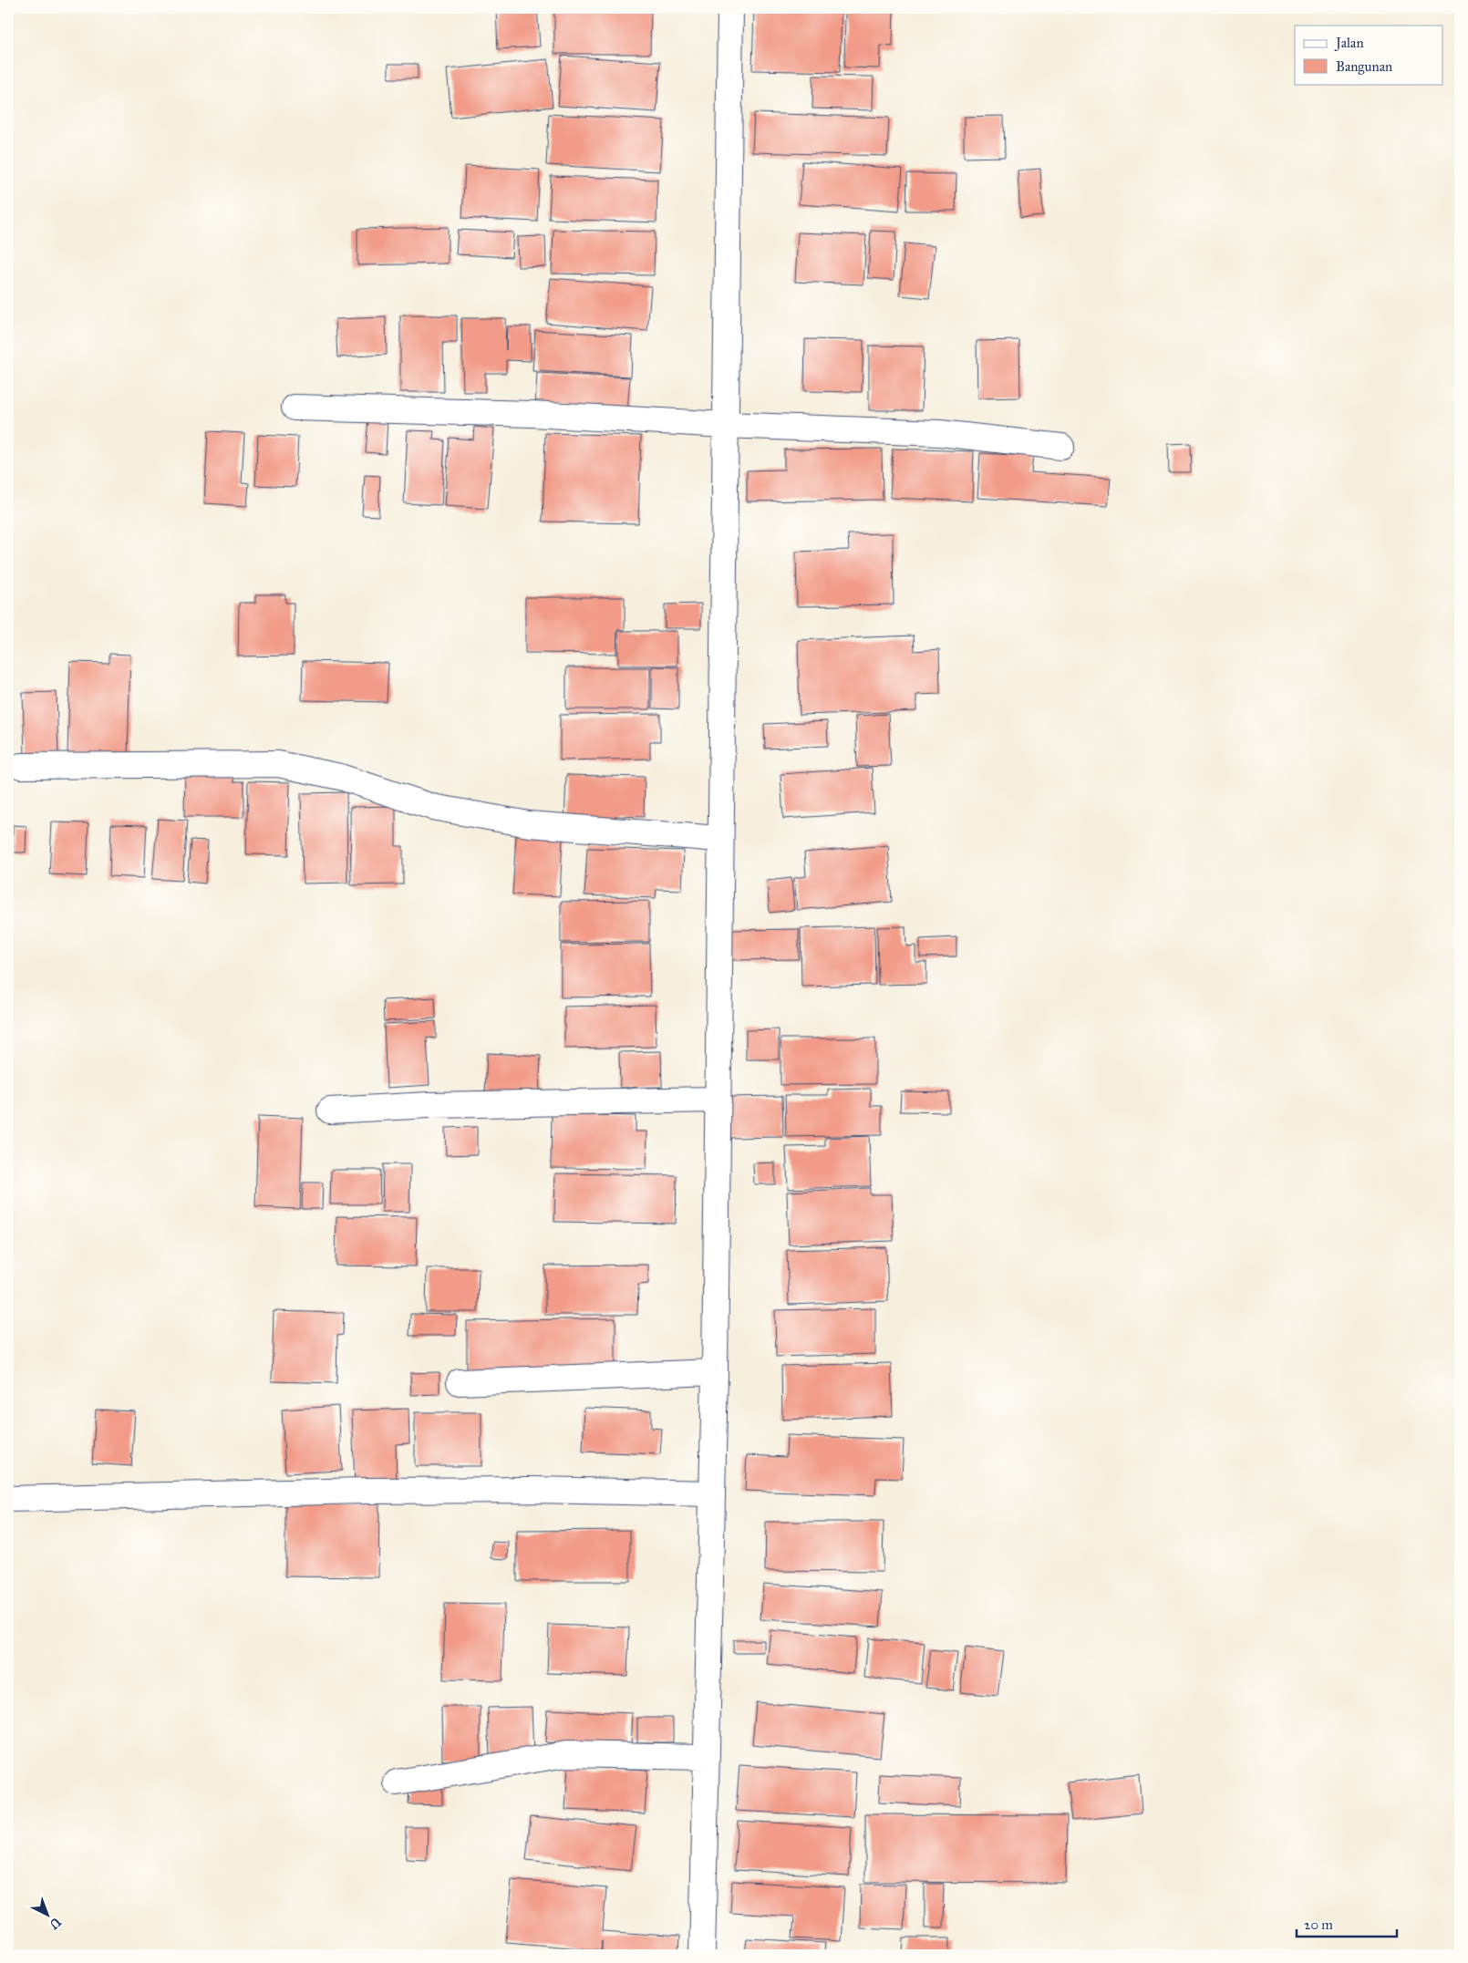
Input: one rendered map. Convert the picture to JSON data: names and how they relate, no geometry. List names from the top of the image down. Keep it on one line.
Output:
{"legend":["Jalan","Bangunan"],"scale_bar":"20 m","north":"bottom right"}
